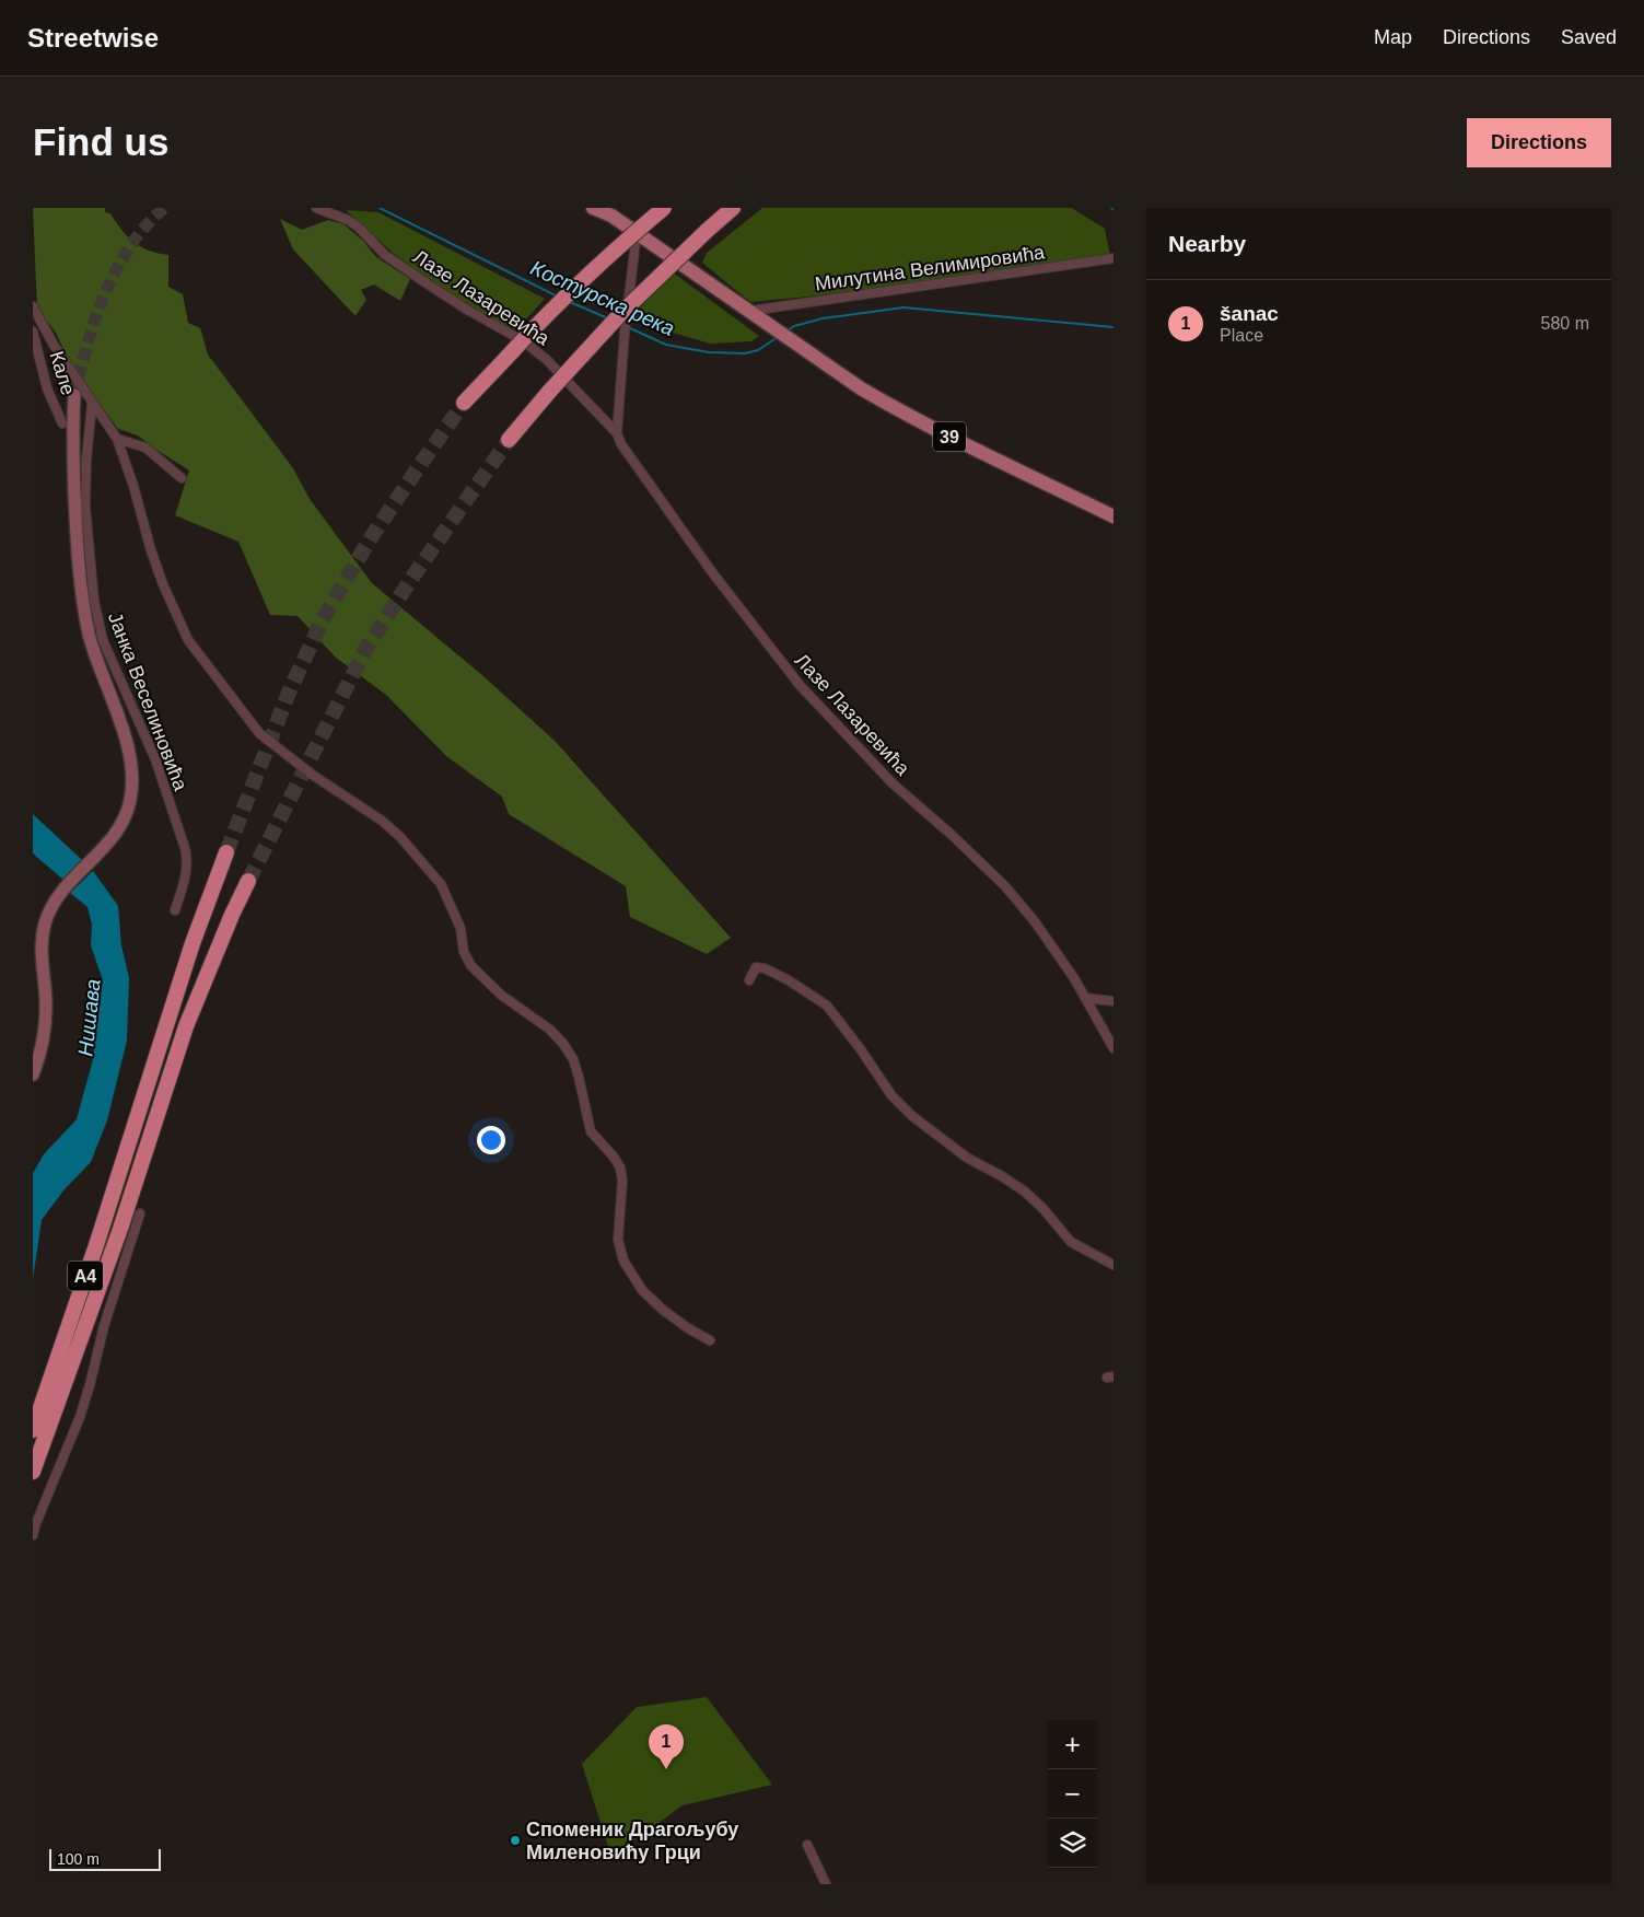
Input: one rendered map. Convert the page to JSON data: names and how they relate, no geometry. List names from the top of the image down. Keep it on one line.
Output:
{"streets":{"highway":["A4"],"main road":["39"],"street":["Милутина Велимировића","Лазе Лазаревића","Кале","Јанка Веселиновића"]},"crossings":[["Милутина Велимировића","39"]],"water":["Костурска река","Нишава"],"places":["Споменик Драгољубу Миленовићу Грци"],"scale_bar":"100 m","page":{"header":"Streetwise","nav":["Map","Directions","Saved"],"buttons":"Directions","title":"Find us","heading":"Nearby","list":[{"mark":"1","name":"šanac","note":"Place","value":"580 m"}],"map_buttons":["+","−"],"pins":"1","scale":"100 m"}}
